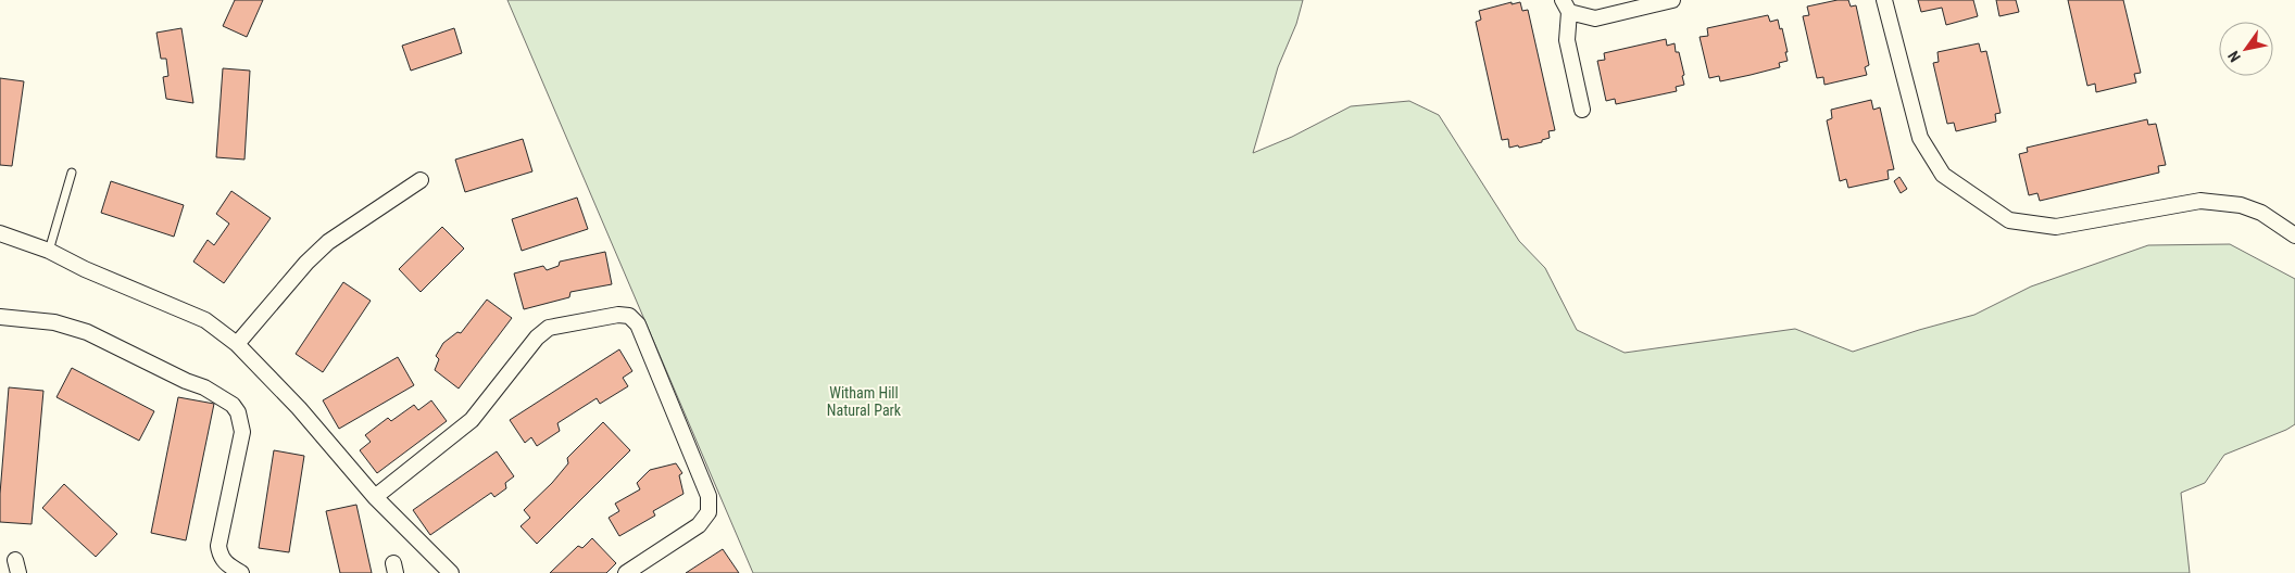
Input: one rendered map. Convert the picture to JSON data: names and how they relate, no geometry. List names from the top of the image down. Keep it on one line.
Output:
{"parks":["Witham Hill Natural Park"],"north":"bottom left"}
